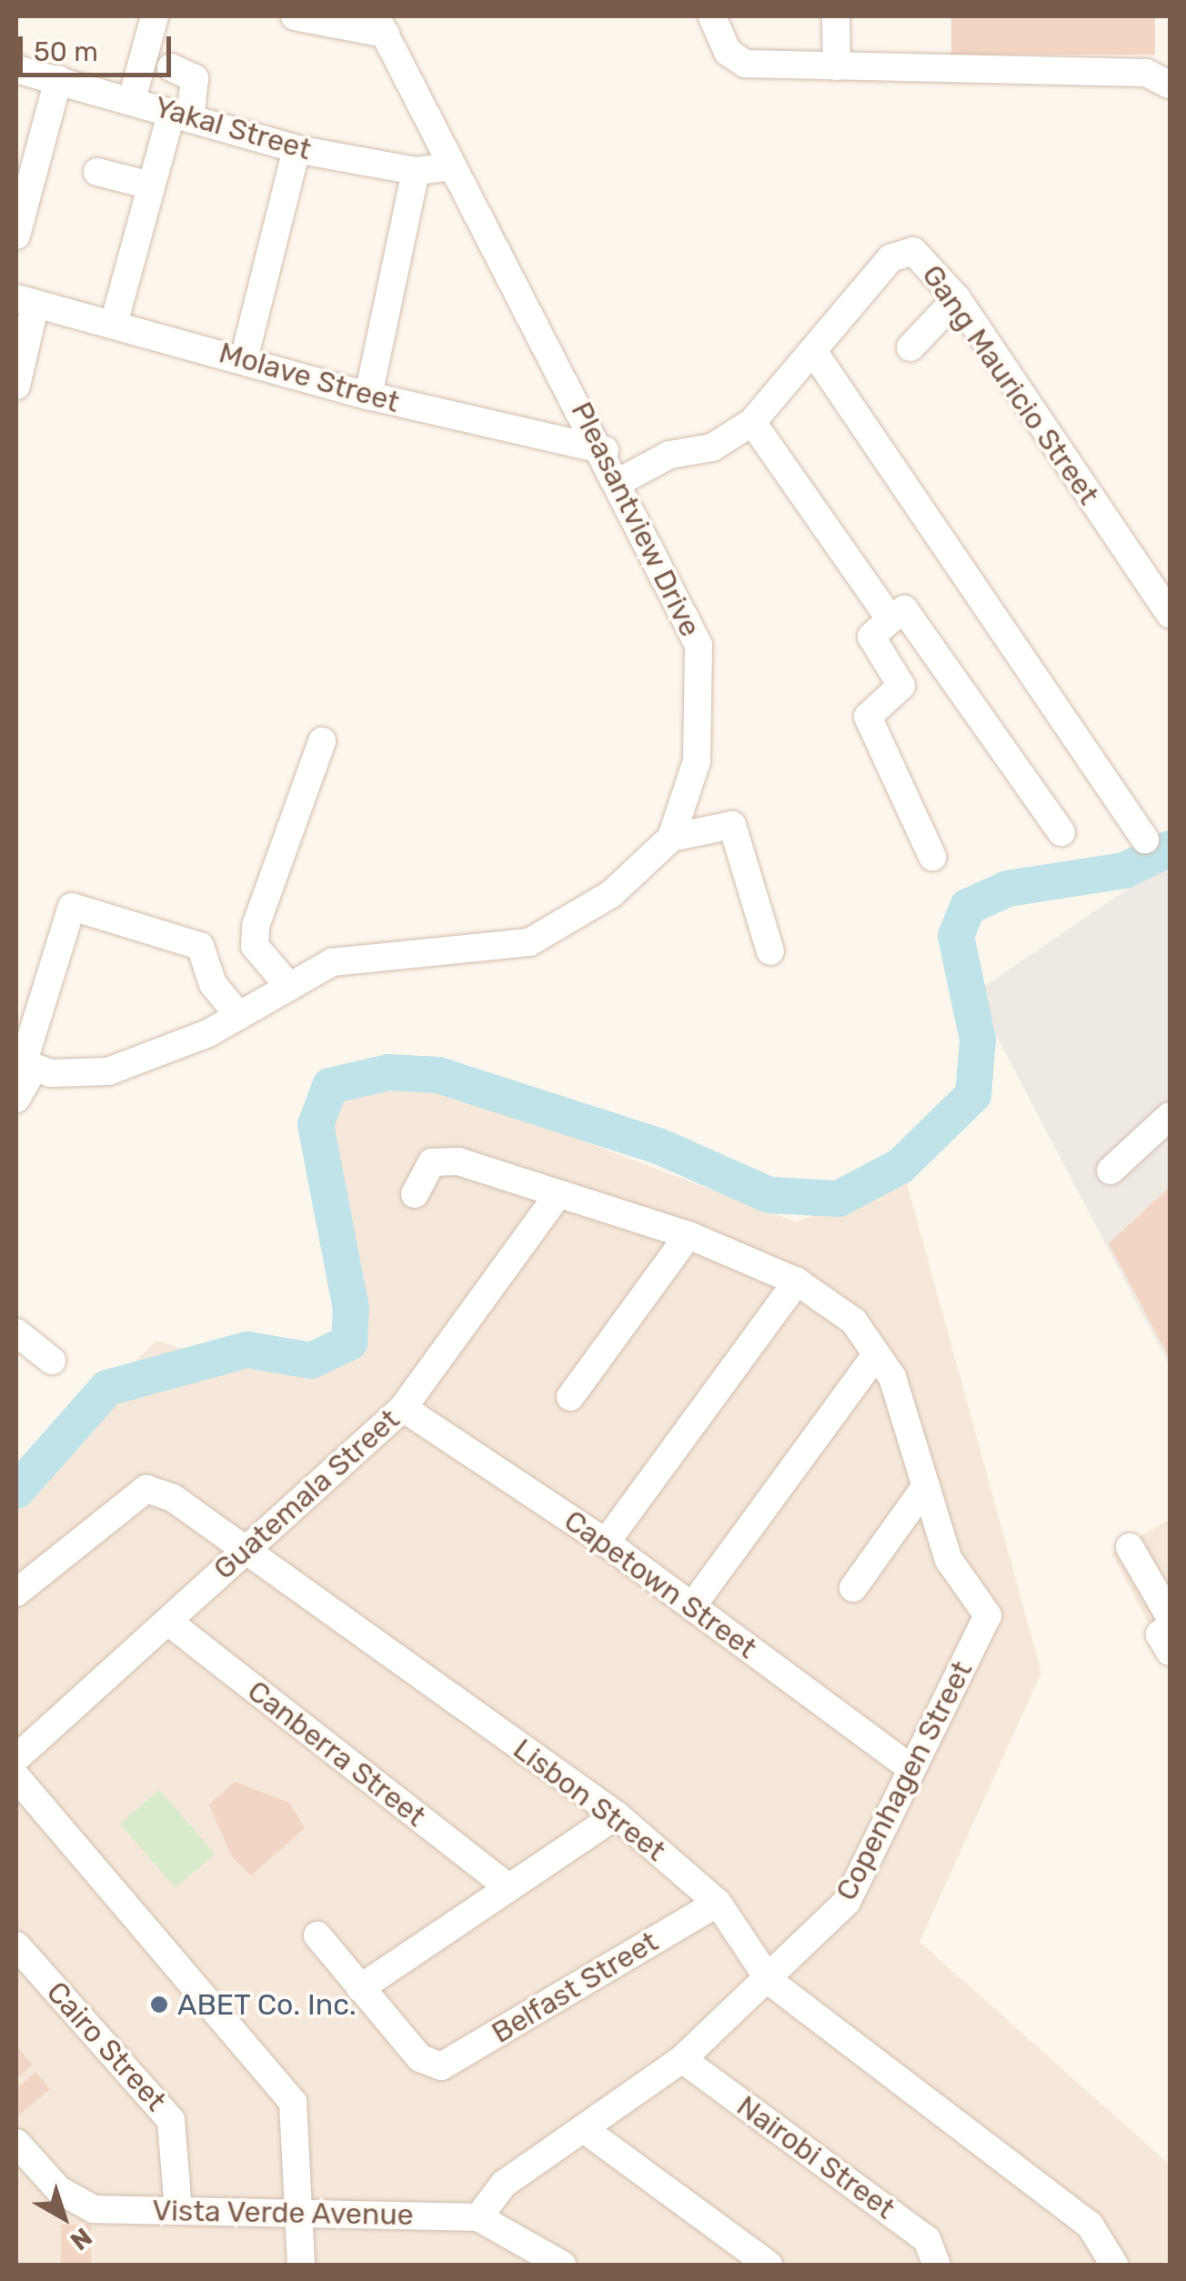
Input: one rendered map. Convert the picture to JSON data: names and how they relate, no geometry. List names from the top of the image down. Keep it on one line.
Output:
{"streets":{"street":["Yakal Street","Molave Street","Gang Mauricio Street","Pleasantview Drive","Guatemala Street","Capetown Street","Canberra Street","Copenhagen Street","Lisbon Street","Belfast Street","Cairo Street","Nairobi Street","Vista Verde Avenue"]},"crossings":[["Yakal Street","Pleasantview Drive"],["Molave Street","Pleasantview Drive"],["Gang Mauricio Street","Pleasantview Drive"],["Guatemala Street","Capetown Street"],["Guatemala Street","Canberra Street"],["Guatemala Street","Lisbon Street"],["Capetown Street","Copenhagen Street"],["Copenhagen Street","Lisbon Street"],["Copenhagen Street","Nairobi Street"],["Copenhagen Street","Vista Verde Avenue"],["Lisbon Street","Belfast Street"],["Cairo Street","Vista Verde Avenue"]],"places":["ABET Co. Inc."],"scale_bar":"50 m","north":"bottom right"}
